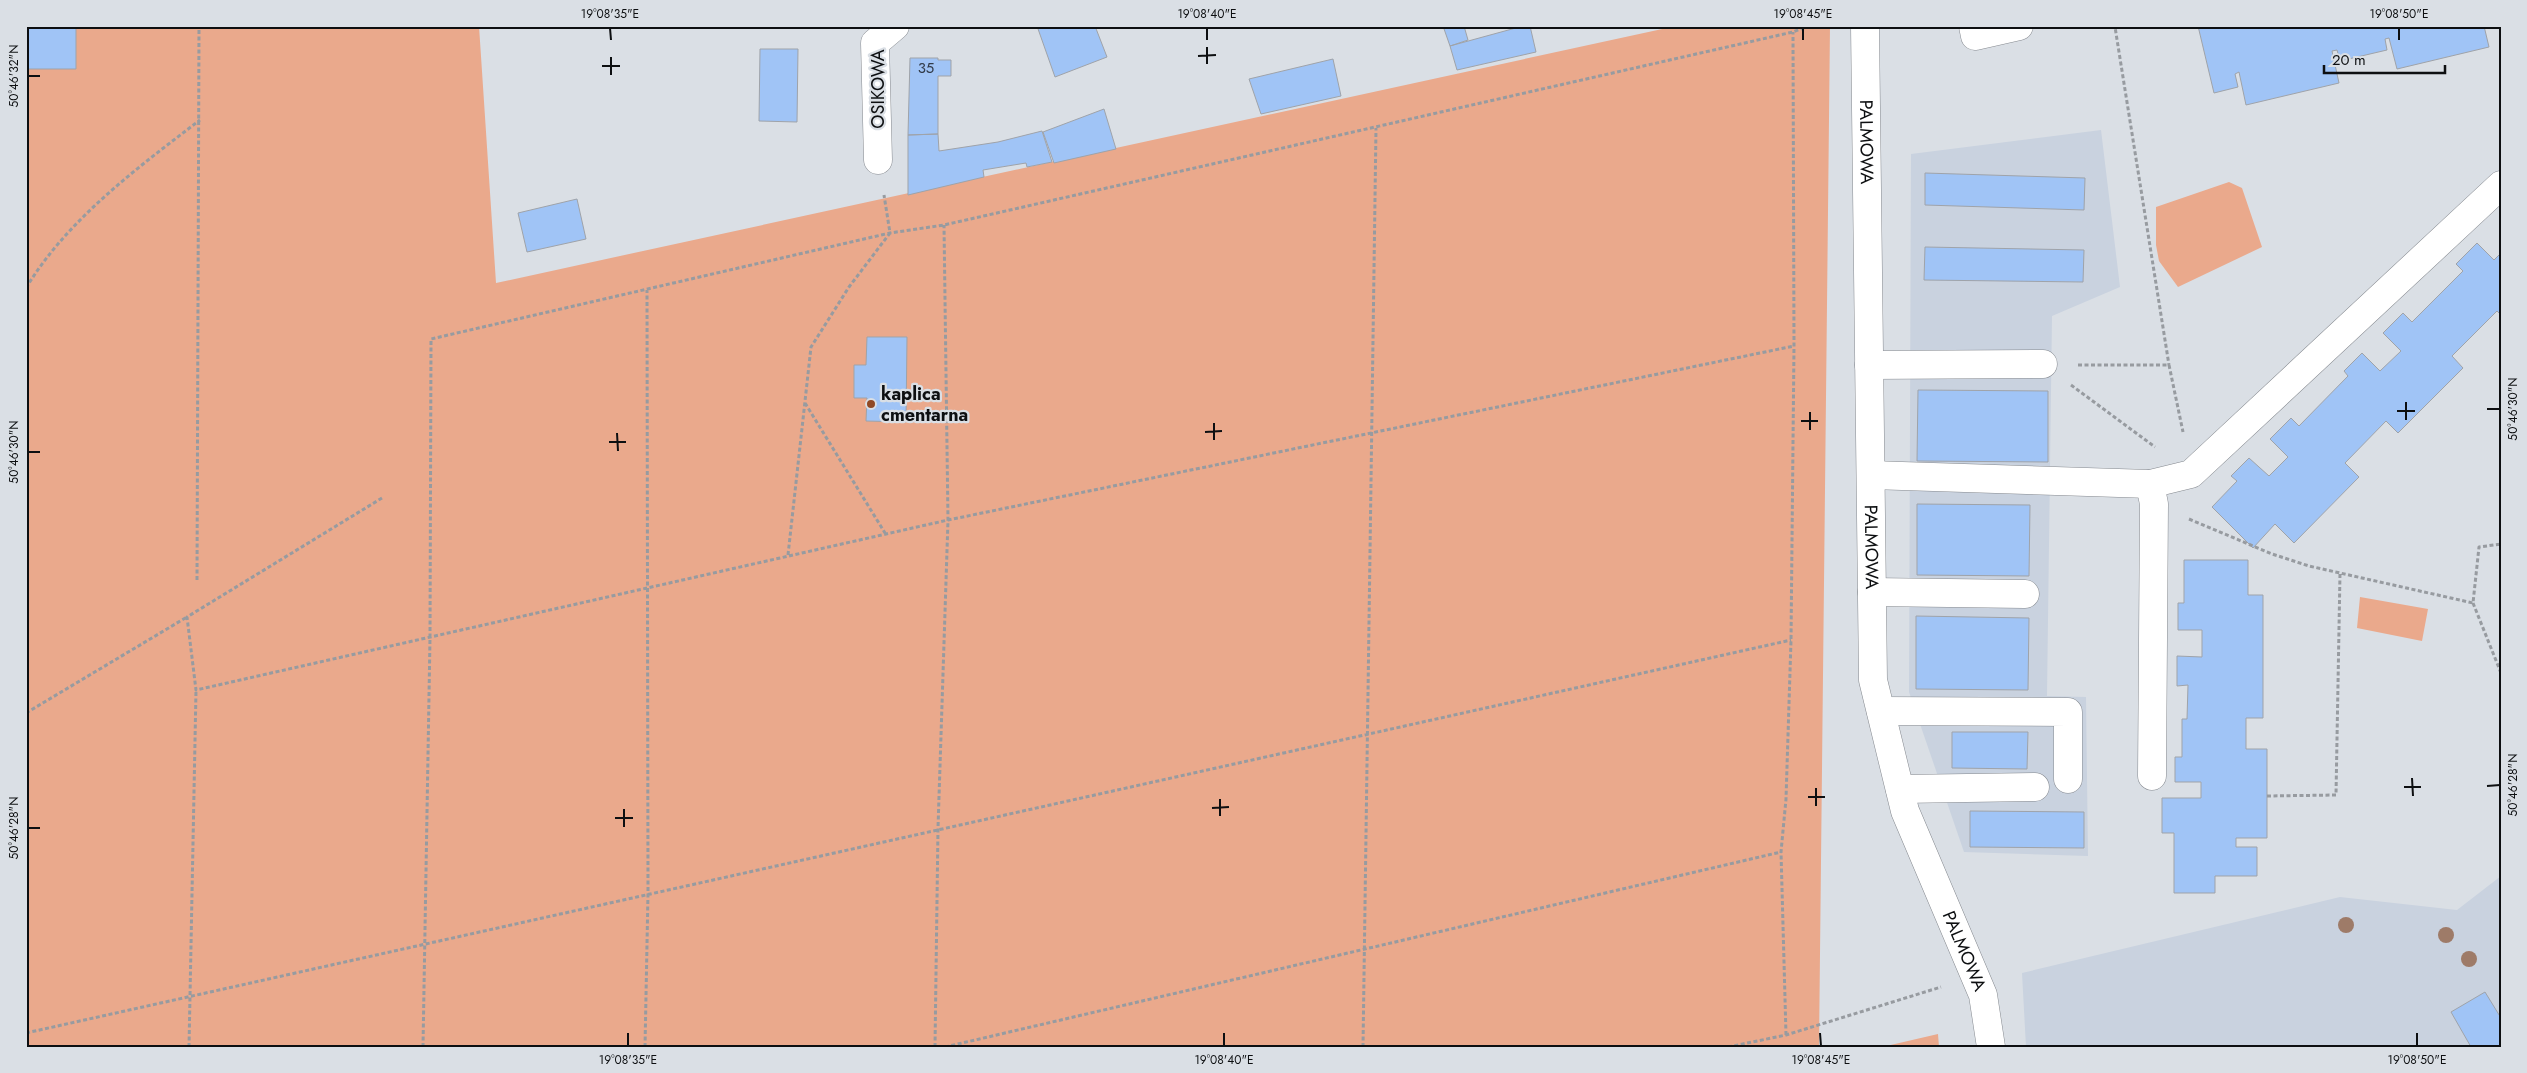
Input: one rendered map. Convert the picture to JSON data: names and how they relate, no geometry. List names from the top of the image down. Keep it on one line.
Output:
{"streets":{"street":["OSIKOWA","PALMOWA"]},"places":["kaplica cmentarna"],"house_numbers":["35"],"scale_bar":"20 m","coordinates":["19°08'35\"E","19°08'40\"E","19°08'45\"E","19°08'50\"E","50°46'32\"N","50°46'30\"N","50°46'28\"N"]}
